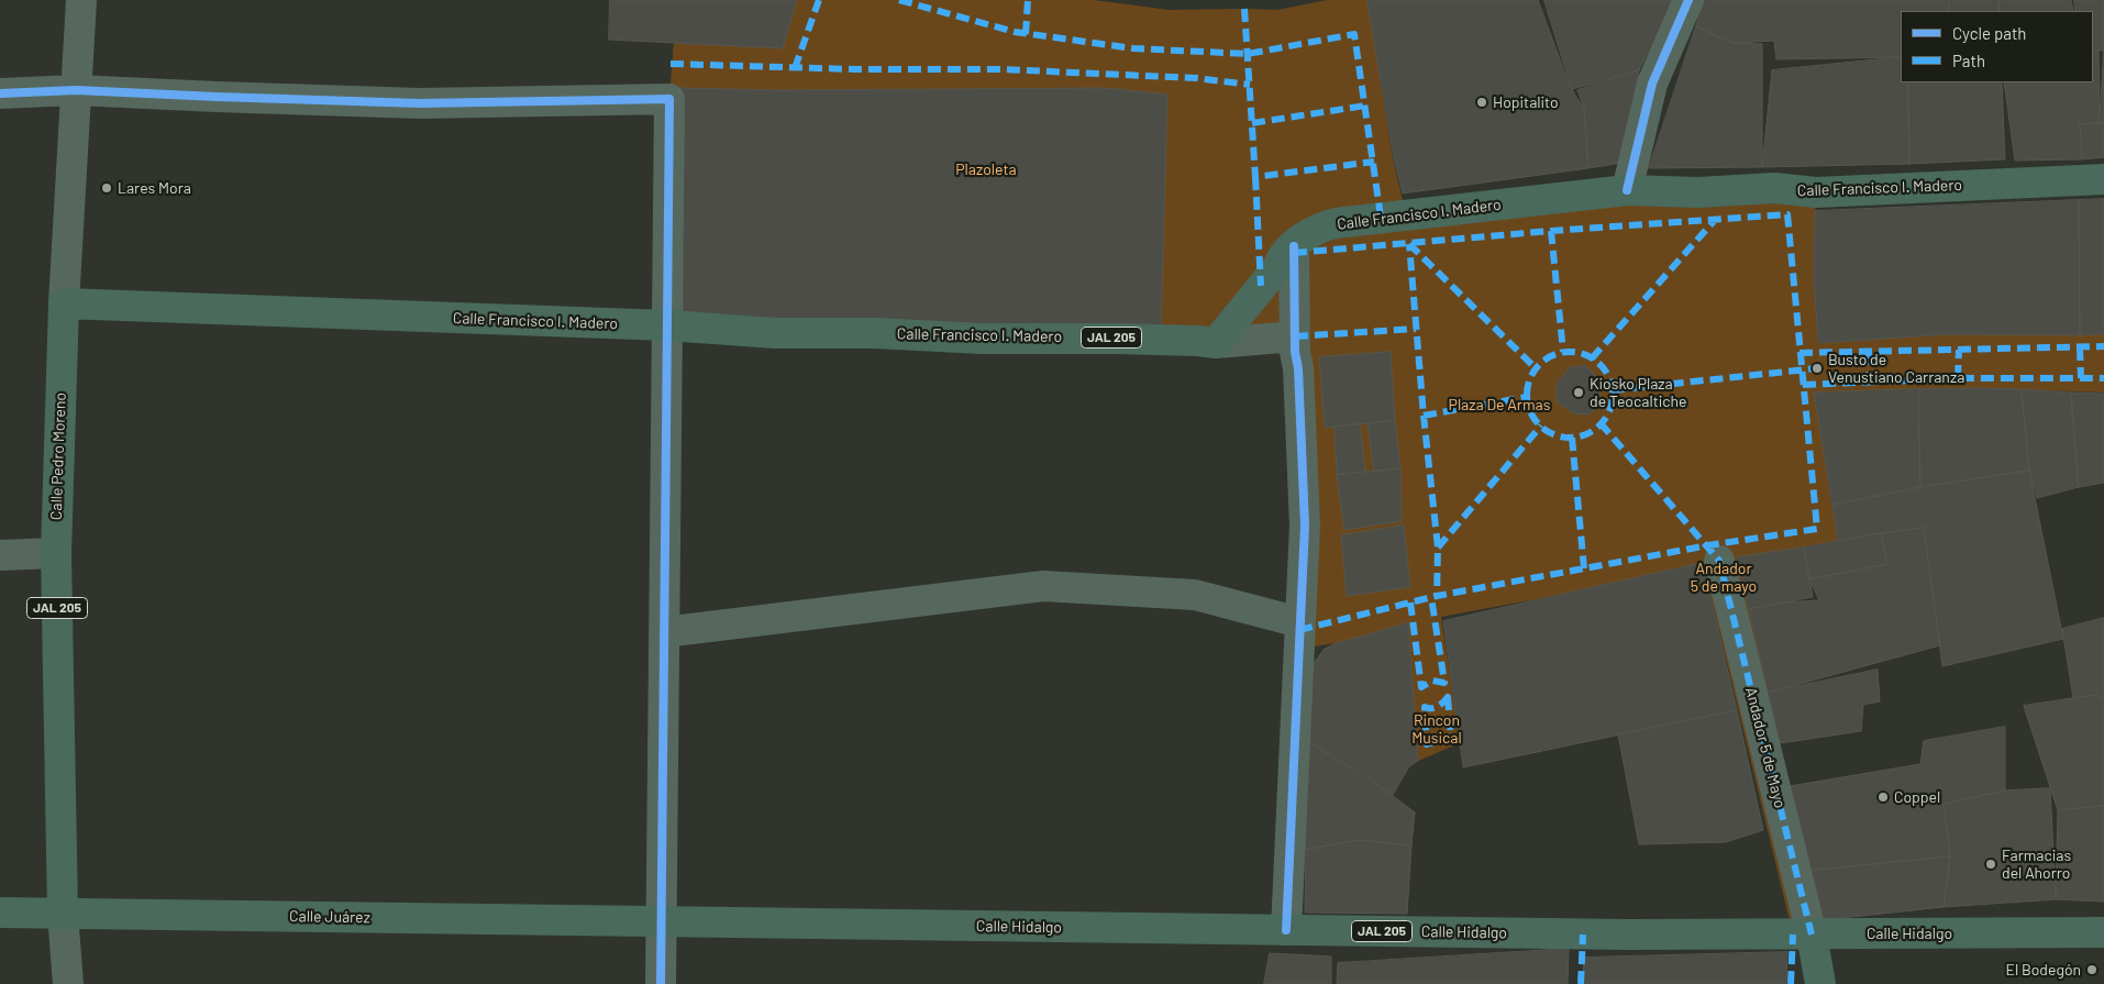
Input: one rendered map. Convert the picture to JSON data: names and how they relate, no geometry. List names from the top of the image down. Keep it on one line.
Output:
{"streets":{"main road":["Calle Francisco I. Madero","JAL 205","Calle Pedro Moreno","Calle Juárez","Calle Hidalgo"],"street":["Andador 5 de Mayo"]},"crossings":[["Calle Francisco I. Madero","Calle Pedro Moreno"],["Calle Pedro Moreno","Calle Juárez"],["Andador 5 de Mayo","Calle Hidalgo"],["Calle Juárez","Calle Hidalgo"]],"parks":["Plazoleta","Plaza De Armas","Andador 5 de mayo","Rincon Musical"],"places":["Hopitalito","Lares Mora","Busto de Venustiano Carranza","Kiosko Plaza de Teocaltiche","Coppel","Farmacias del Ahorro","El Bodegón"],"legend":["Cycle path","Path"]}
